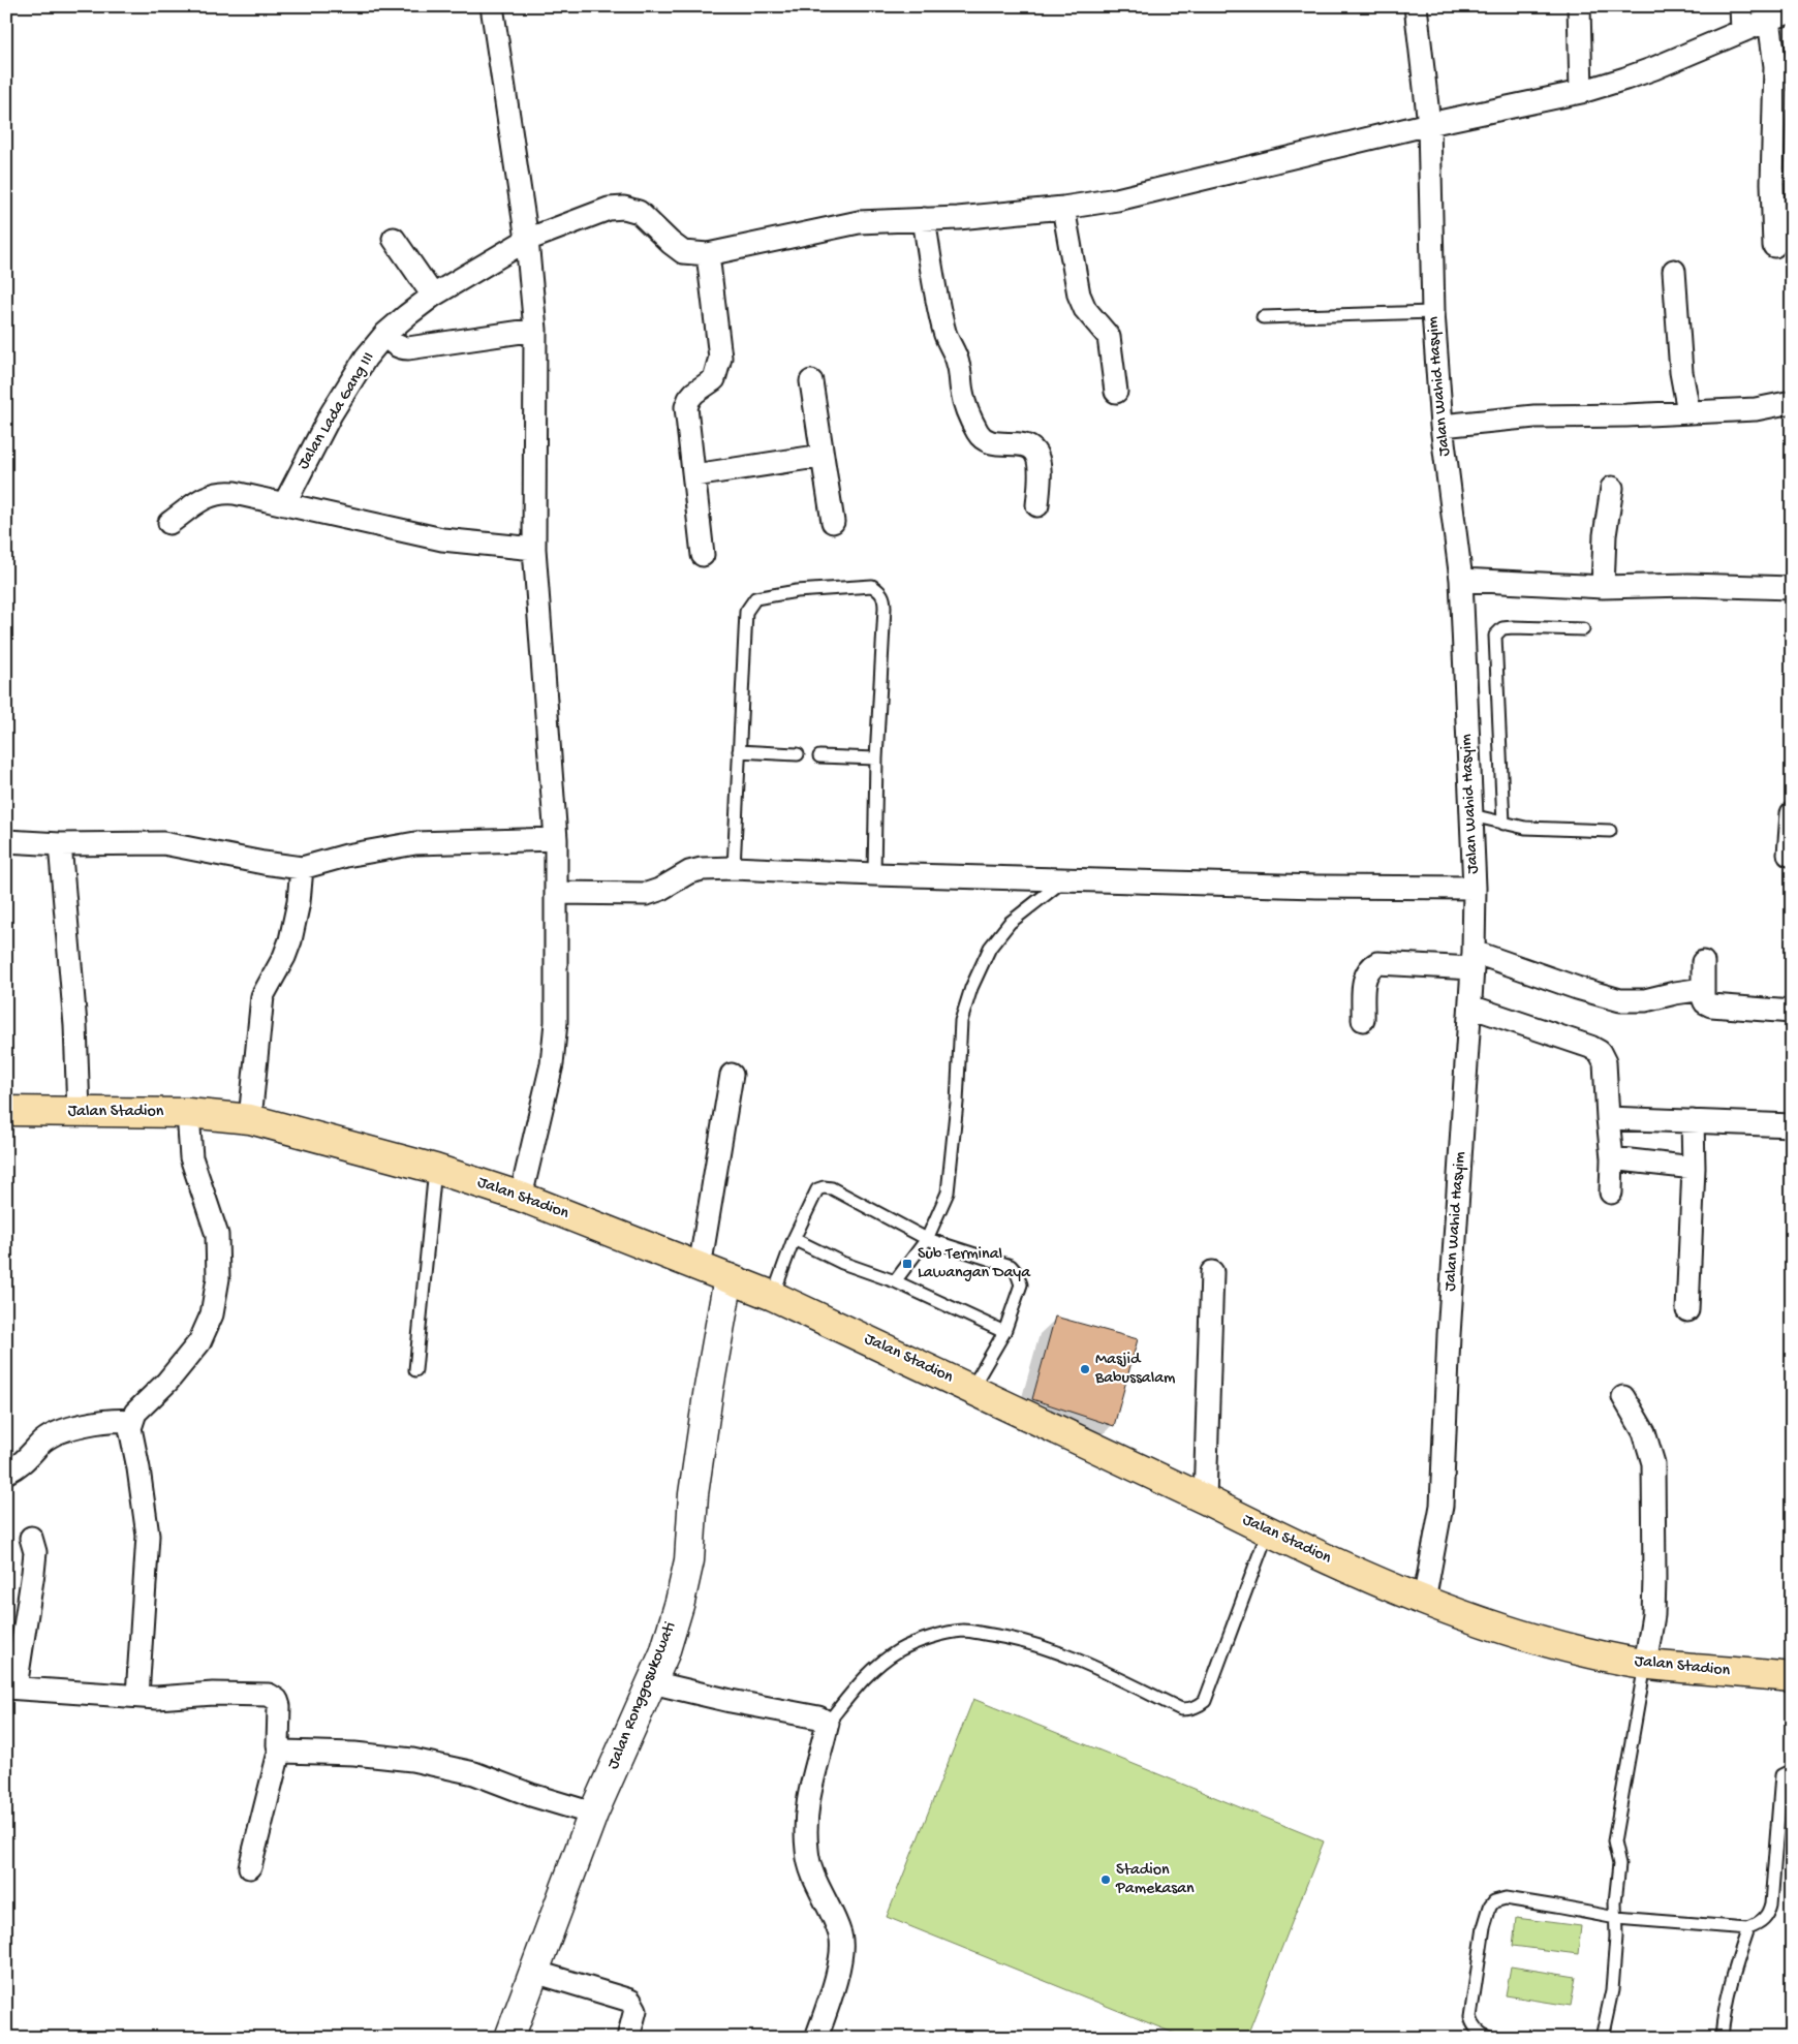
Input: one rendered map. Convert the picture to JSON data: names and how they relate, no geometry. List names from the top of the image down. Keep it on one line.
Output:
{"streets":{"main road":["Jalan Stadion","Jalan Ronggosukowati"],"street":["Jalan Wahid Hasyim","Jalan Lada Gang III"]},"crossings":[["Jalan Wahid Hasyim","Jalan Lada Gang III"],["Jalan Wahid Hasyim","Jalan Stadion"],["Jalan Stadion","Jalan Ronggosukowati"]],"places":{"transit":["Sub Terminal Lawangan Daya"],"other":["Masjid Babussalam","Stadion Pamekasan"]}}
